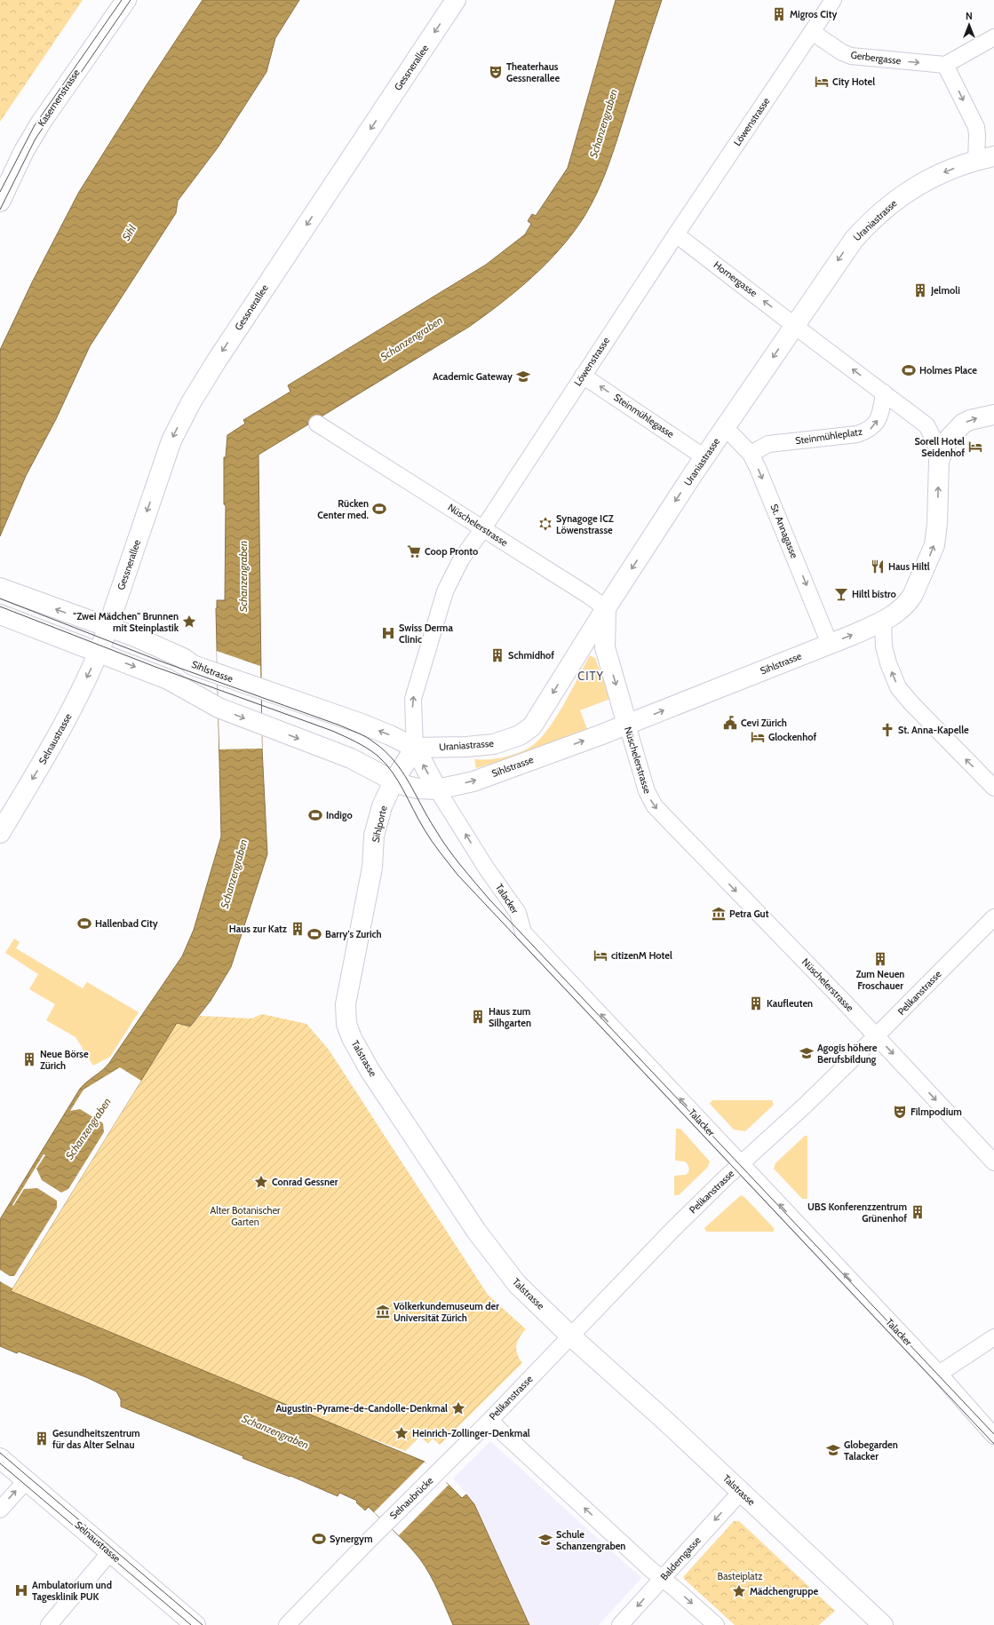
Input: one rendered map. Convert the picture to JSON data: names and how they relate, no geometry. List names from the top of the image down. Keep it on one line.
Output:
{"streets":{"street":["Gerbergasse","Gessnerallee","Kasernenstrasse","Löwenstrasse","Uraniastrasse","Hornergasse","Steinmühlegasse","Steinmühleplatz","Nüschelerstrasse","St. Annagasse","Sihlstrasse","Selnaustrasse","Sihlporte","Talacker","Pelikanstrasse","Talstrasse","Selnaubrücke","Balderngasse"]},"crossings":[["Gerbergasse","Löwenstrasse"],["Gessnerallee","Sihlstrasse"],["Gessnerallee","Selnaustrasse"],["Löwenstrasse","Uraniastrasse"],["Löwenstrasse","Hornergasse"],["Löwenstrasse","Steinmühlegasse"],["Löwenstrasse","Nüschelerstrasse"],["Löwenstrasse","Sihlstrasse"],["Löwenstrasse","Sihlporte"],["Uraniastrasse","Hornergasse"],["Uraniastrasse","Steinmühlegasse"],["Uraniastrasse","Nüschelerstrasse"],["Uraniastrasse","St. Annagasse"],["Uraniastrasse","Sihlstrasse"],["Uraniastrasse","Sihlporte"],["Steinmühleplatz","St. Annagasse"],["Nüschelerstrasse","Sihlstrasse"],["Nüschelerstrasse","Pelikanstrasse"],["St. Annagasse","Sihlstrasse"],["Sihlstrasse","Selnaustrasse"],["Sihlstrasse","Sihlporte"],["Sihlstrasse","Talacker"],["Sihlporte","Talstrasse"],["Talacker","Pelikanstrasse"],["Pelikanstrasse","Talstrasse"],["Pelikanstrasse","Selnaubrücke"],["Talstrasse","Balderngasse"]],"one_way":["Gerbergasse","Gessnerallee","Uraniastrasse","Hornergasse","Steinmühlegasse","Steinmühleplatz","Nüschelerstrasse","St. Annagasse","Selnaustrasse","Talacker","Balderngasse"],"districts":["CITY"],"water":["Schanzengraben","Sihl"],"parks":["Alter Botanischer Garten","Basteiplatz"],"places":{"building":["Migros City","Jelmoli","Schmidhof","Haus zur Katz","Zum Neuen Froschauer","Kaufleuten","Haus zum Silhgarten","Neue Börse Zürich","UBS Konferenzzentrum Grünenhof","Gesundheitszentrum für das Alter Selnau"],"theatre":["Theaterhaus Gessnerallee","Filmpodium"],"hotel":["City Hotel","Sorell Hotel Seidenhof","Glockenhof","citizenM Hotel"],"sports":["Holmes Place","Rücken Center med.","Indigo","Hallenbad City","Barry's Zurich","Synergym"],"school or university":["Academic Gateway","Agogis höhere Berufsbildung","Globegarden Talacker","Schule Schanzengraben"],"synagogue":["Synagoge ICZ Löwenstrasse"],"supermarket":["Coop Pronto"],"restaurant":["Haus Hiltl"],"bar":["Hiltl bistro"],"place":["\"Zwei Mädchen\" Brunnen mit Steinplastik","Conrad Gessner","Augustin-Pyrame-de-Candolle-Denkmal","Heinrich-Zollinger-Denkmal","Mädchengruppe"],"hospital":["Swiss Derma Clinic","Ambulatorium und Tagesklinik PUK"],"public building":["Cevi Zürich"],"church":["St. Anna-Kapelle"],"museum":["Petra Gut","Völkerkundemuseum der Universität Zürich"]},"north":"top"}
